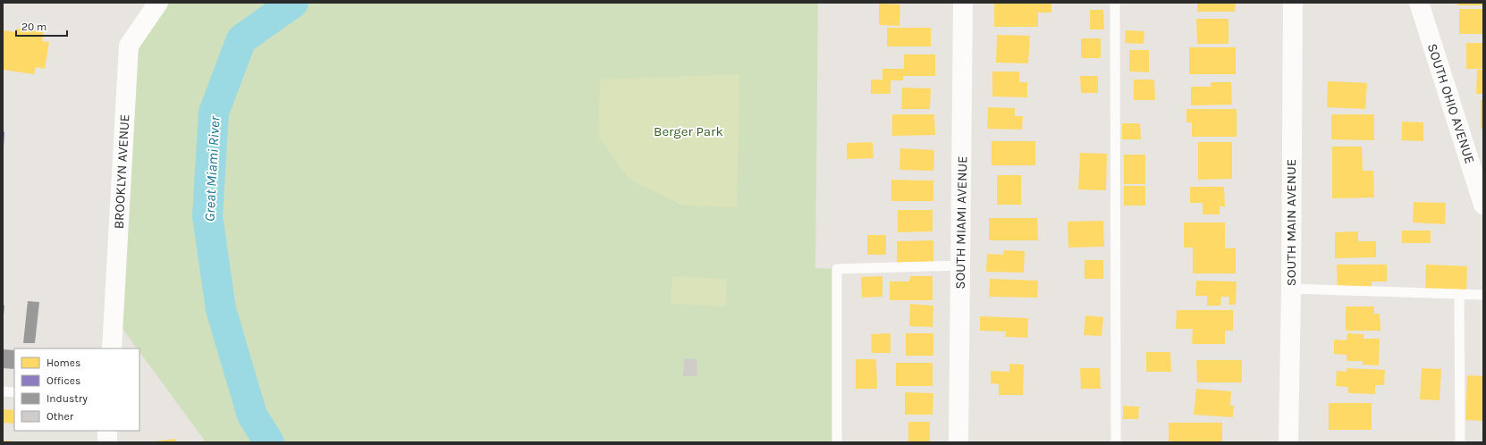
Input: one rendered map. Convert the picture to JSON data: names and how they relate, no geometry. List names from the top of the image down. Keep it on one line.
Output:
{"streets":{"street":["SOUTH OHIO AVENUE","BROOKLYN AVENUE","SOUTH MIAMI AVENUE","SOUTH MAIN AVENUE"]},"water":["Great Miami River"],"parks":["Berger Park"],"legend":["Homes","Offices","Industry","Other"],"scale_bar":"20 m"}
